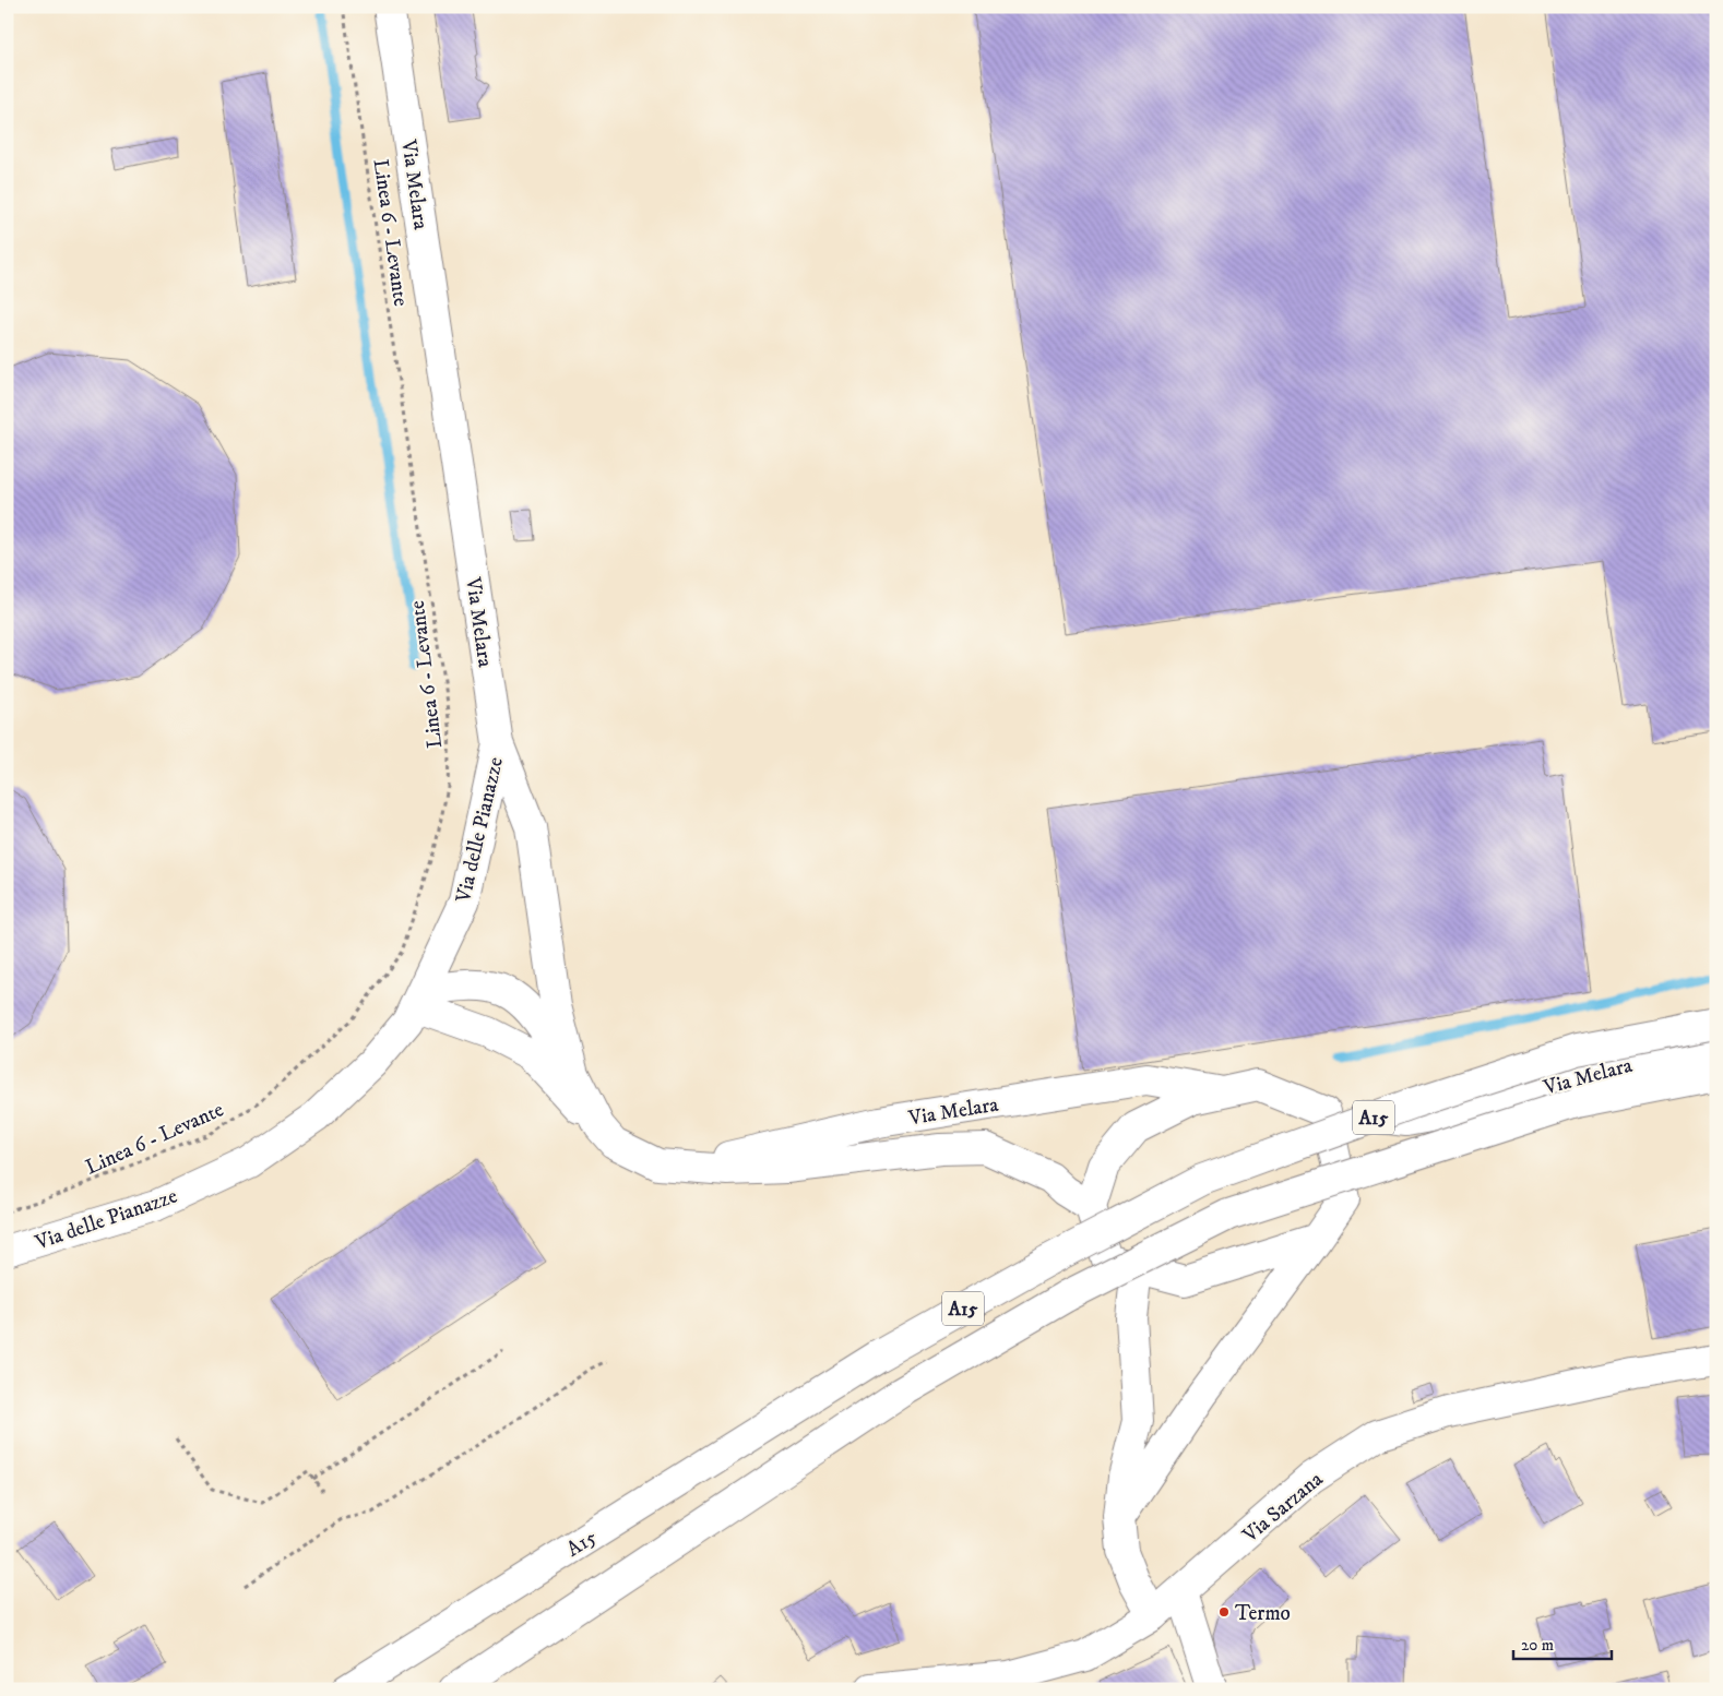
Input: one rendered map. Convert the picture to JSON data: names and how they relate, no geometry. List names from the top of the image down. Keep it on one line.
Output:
{"streets":{"main road":["Via Melara","Via delle Pianazze","A15","Via Sarzana"],"path":["Linea 6 - Levante"]},"crossings":[["Via Melara","Via delle Pianazze"]],"places":["Termo"],"scale_bar":"20 m"}
